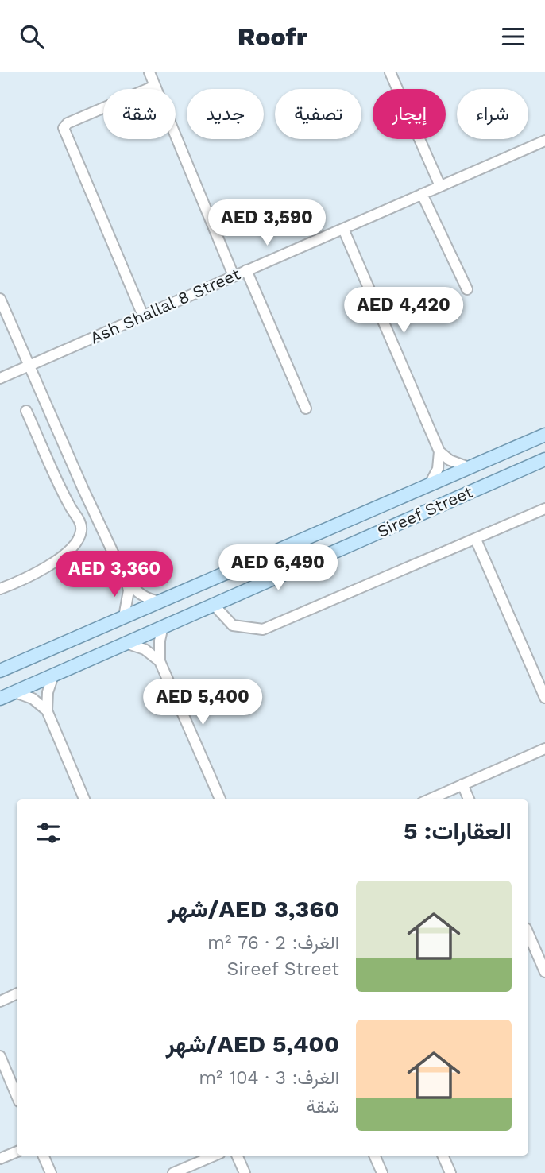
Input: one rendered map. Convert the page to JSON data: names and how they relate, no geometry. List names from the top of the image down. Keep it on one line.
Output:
{"streets":{"main road":["Sireef Street"],"street":["Ash Shallal 8 Street"]},"page":{"header":"Roofr","chip":["شراء","إيجار","تصفية","جديد","شقة"],"price":["AED 3,590","AED 4,420","AED 6,490","AED 3,360","AED 5,400"],"heading":"العقارات: 5","list":[{"name":"AED 3,360/شهر","note":"الغرف: 2 · 76 m² · Sireef Street"},{"name":"AED 5,400/شهر","note":"الغرف: 3 · 104 m² · شقة"}]}}
